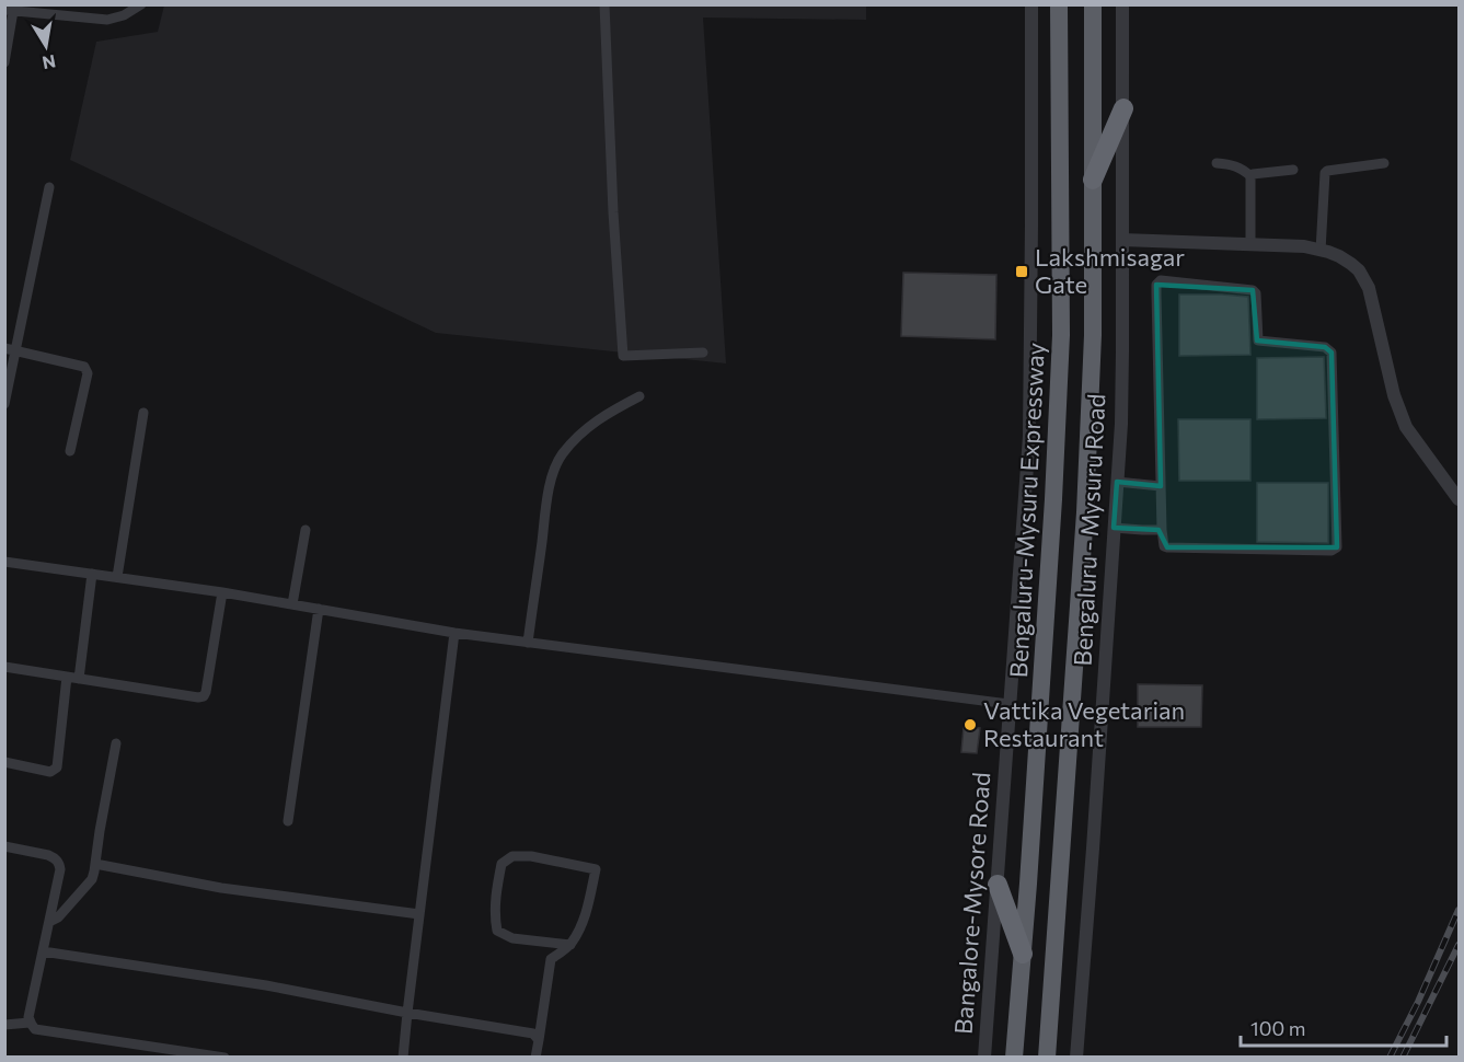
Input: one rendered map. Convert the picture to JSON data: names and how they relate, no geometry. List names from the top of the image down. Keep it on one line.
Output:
{"streets":{"highway":["Bengaluru-Mysuru Expressway"],"street":["Bengaluru - Mysuru Road","Bangalore-Mysore Road"]},"places":{"transit":["Lakshmisagar Gate"],"other":["Vattika Vegetarian Restaurant"]},"scale_bar":"100 m","north":"bottom"}
